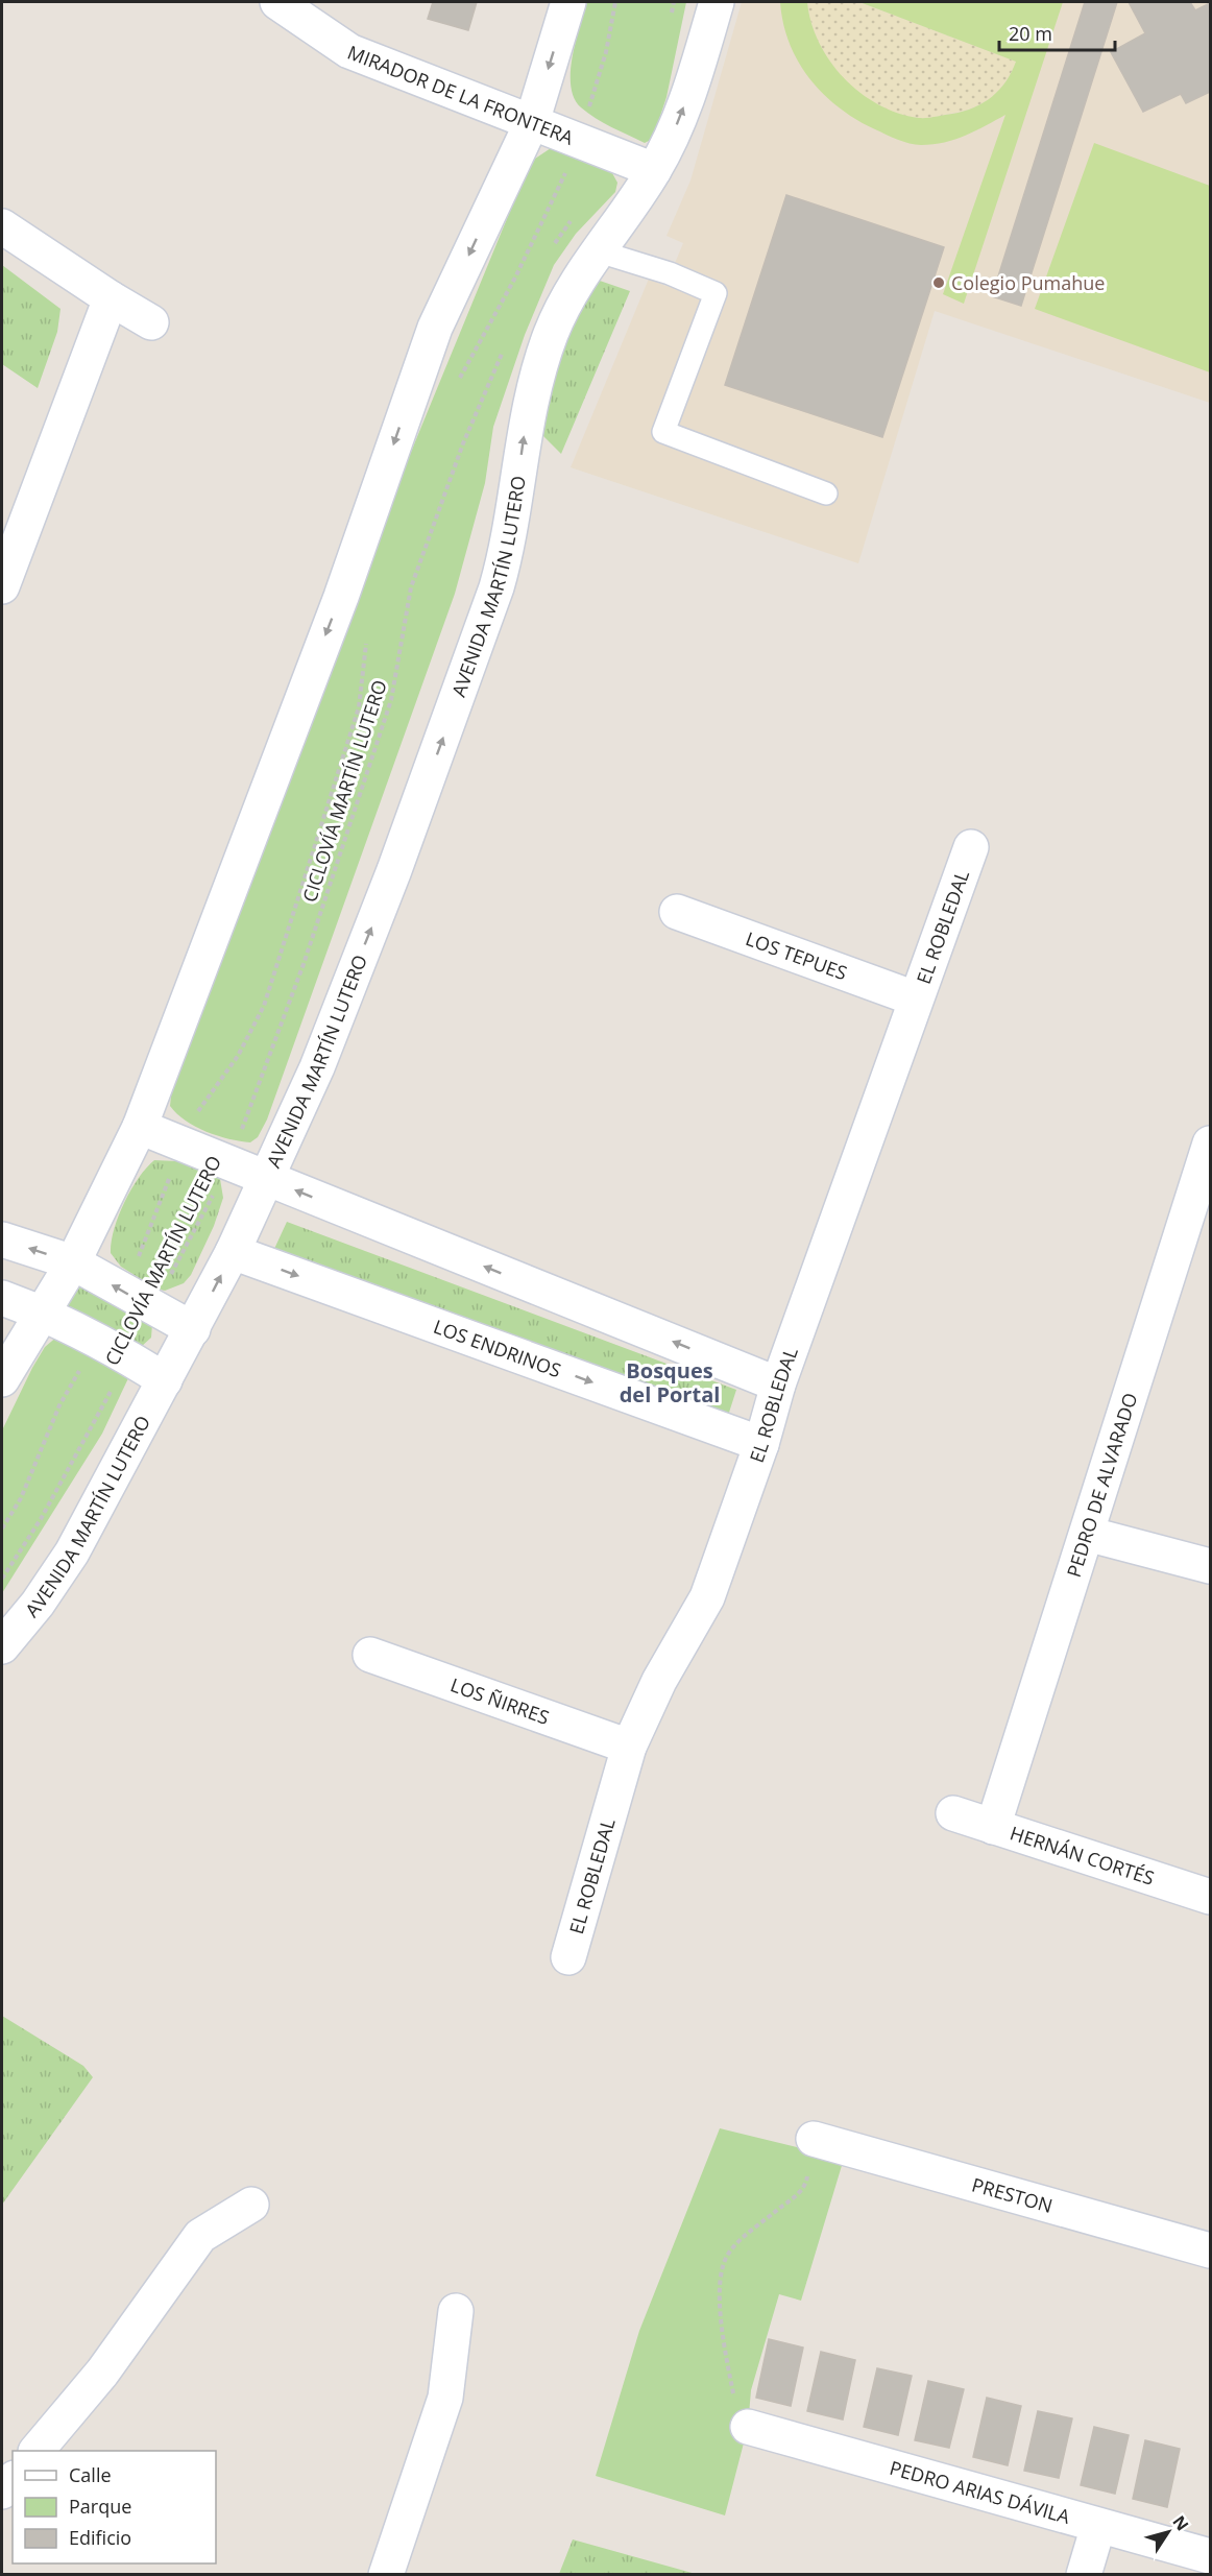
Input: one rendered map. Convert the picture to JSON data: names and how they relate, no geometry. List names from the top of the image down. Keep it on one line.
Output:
{"streets":{"street":["MIRADOR DE LA FRONTERA","AVENIDA MARTÍN LUTERO","EL ROBLEDAL","LOS TEPUES","LOS ENDRINOS","PEDRO DE ALVARADO","LOS ÑIRRES","HERNÁN CORTÉS","PRESTON","PEDRO ARIAS DÁVILA"],"path":["CICLOVÍA MARTÍN LUTERO"]},"crossings":[["MIRADOR DE LA FRONTERA","AVENIDA MARTÍN LUTERO"],["AVENIDA MARTÍN LUTERO","CICLOVÍA MARTÍN LUTERO"],["AVENIDA MARTÍN LUTERO","LOS ENDRINOS"],["EL ROBLEDAL","LOS TEPUES"],["EL ROBLEDAL","LOS ENDRINOS"],["EL ROBLEDAL","LOS ÑIRRES"],["PEDRO DE ALVARADO","HERNÁN CORTÉS"]],"districts":["Bosques del Portal"],"places":["Colegio Pumahue"],"legend":["Calle","Parque","Edificio"],"scale_bar":"20 m","north":"top right"}
